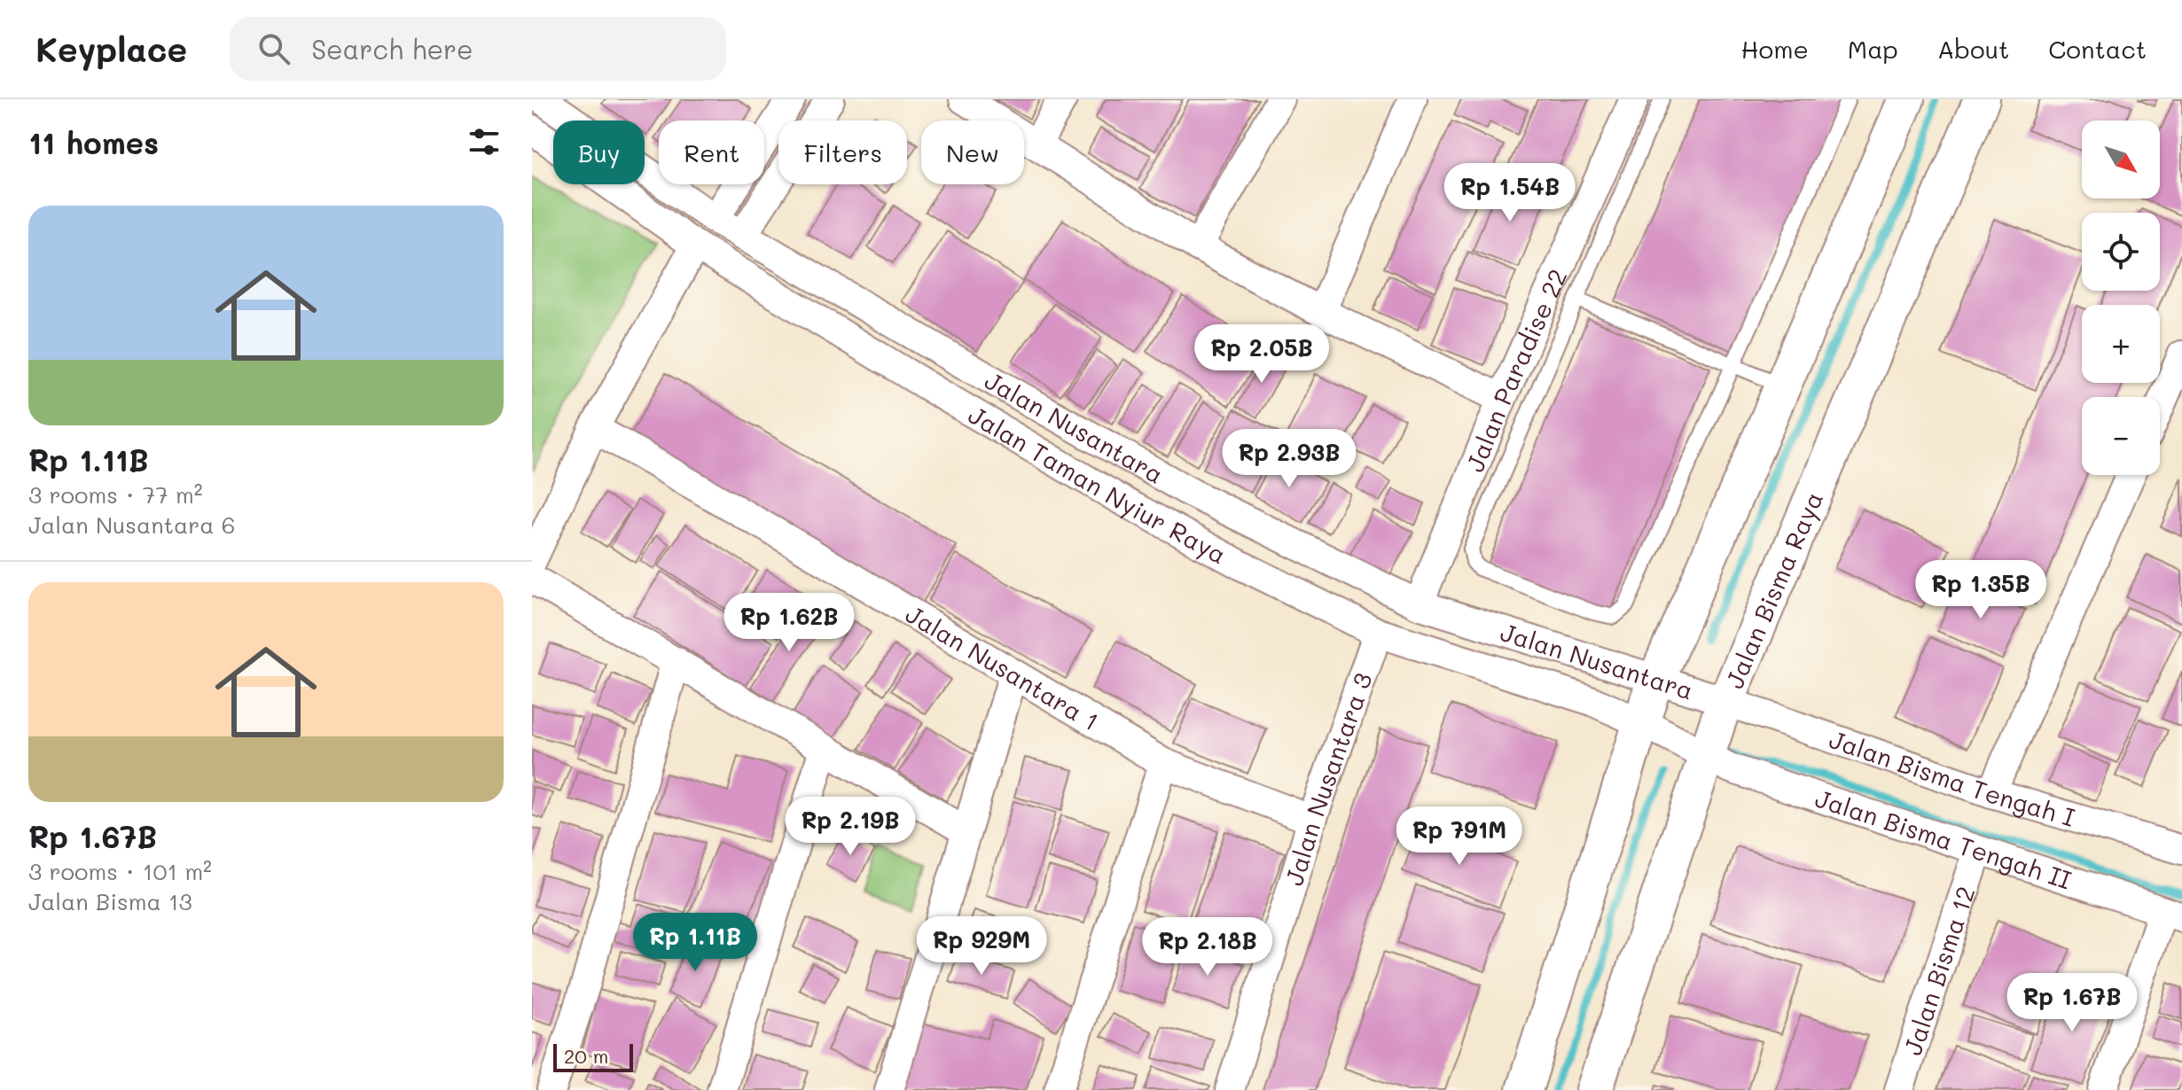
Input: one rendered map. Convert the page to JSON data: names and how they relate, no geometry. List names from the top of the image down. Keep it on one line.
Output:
{"streets":{"street":["Jalan Paradise 22","Jalan Nusantara","Jalan Taman Nyiur Raya","Jalan Bisma Raya","Jalan Nusantara 1","Jalan Bisma Tengah I","Jalan Nusantara 3","Jalan Bisma Tengah II","Jalan Bisma 12"]},"crossings":[["Jalan Paradise 22","Jalan Nusantara"],["Jalan Nusantara","Jalan Taman Nyiur Raya"],["Jalan Nusantara","Jalan Bisma Raya"],["Jalan Nusantara","Jalan Bisma Tengah I"],["Jalan Nusantara","Jalan Bisma Tengah II"],["Jalan Taman Nyiur Raya","Jalan Bisma Raya"],["Jalan Taman Nyiur Raya","Jalan Bisma Tengah I"],["Jalan Taman Nyiur Raya","Jalan Nusantara 3"],["Jalan Taman Nyiur Raya","Jalan Bisma Tengah II"],["Jalan Bisma Raya","Jalan Bisma Tengah I"],["Jalan Bisma Raya","Jalan Bisma Tengah II"],["Jalan Nusantara 1","Jalan Nusantara 3"],["Jalan Bisma Tengah I","Jalan Bisma Tengah II"],["Jalan Bisma Tengah II","Jalan Bisma 12"]],"scale_bar":"20 m","north":"bottom right","page":{"header":"Keyplace","search":"Search here","nav":["Home","Map","About","Contact"],"heading":"11 homes","map_buttons":["+","−"],"chip":["Buy","Rent","Filters","New"],"price":["Rp 1.54B","Rp 2.05B","Rp 2.93B","Rp 1.35B","Rp 1.62B","Rp 2.19B","Rp 791M","Rp 1.11B","Rp 929M","Rp 2.18B","Rp 1.67B"],"list":[{"name":"Rp 1.11B","note":"3 rooms · 77 m² · Jalan Nusantara 6"},{"name":"Rp 1.67B","note":"3 rooms · 101 m² · Jalan Bisma 13"}],"scale":"20 m"}}
